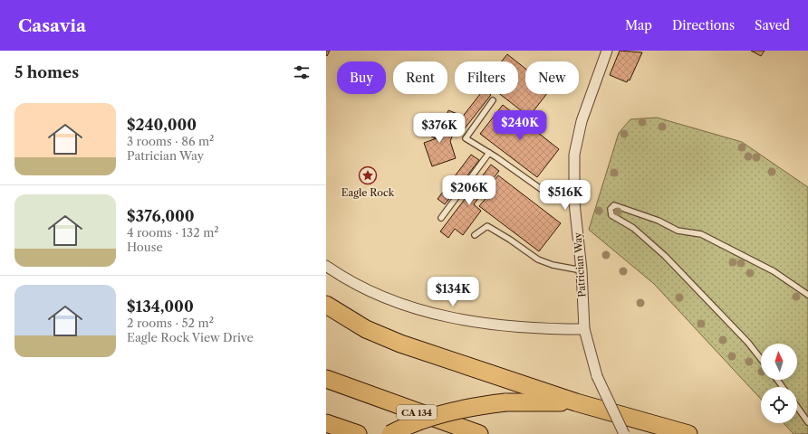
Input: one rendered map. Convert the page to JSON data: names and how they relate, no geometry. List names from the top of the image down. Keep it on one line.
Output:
{"streets":{"highway":["CA 134"],"street":["Patrician Way"]},"places":{"place":["Eagle Rock"]},"north":"top","page":{"header":"Casavia","nav":["Map","Directions","Saved"],"heading":"5 homes","chip":["Buy","Rent","Filters","New"],"list":[{"name":"$240,000","note":"3 rooms · 86 m² · Patrician Way"},{"name":"$376,000","note":"4 rooms · 132 m² · House"},{"name":"$134,000","note":"2 rooms · 52 m² · Eagle Rock View Drive"}],"price":["$240K","$376K","$206K","$516K","$134K"]}}
